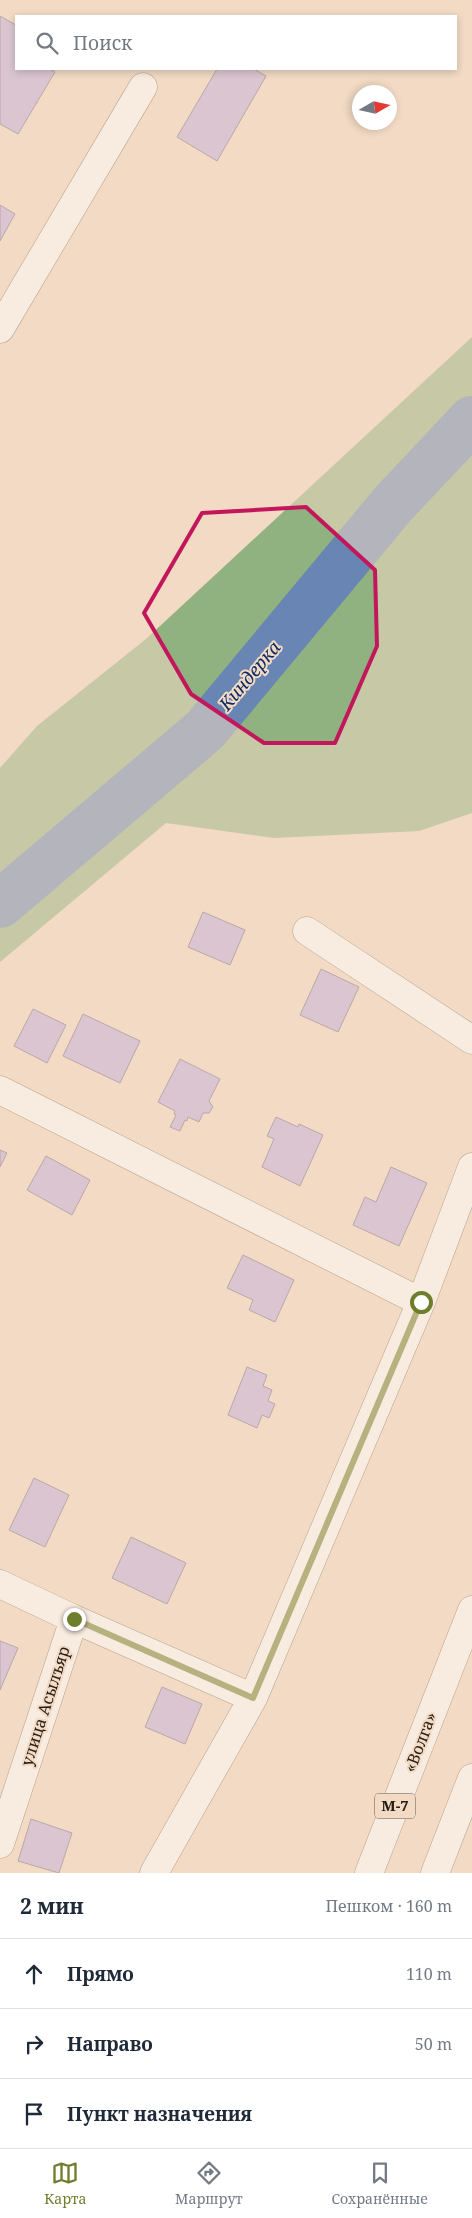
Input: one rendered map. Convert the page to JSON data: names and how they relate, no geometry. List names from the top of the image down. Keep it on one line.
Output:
{"streets":{"main road":["улица Асылъяр","«Волга»","М-7"]},"water":["Киндерка"],"north":"right","page":{"search":"Поиск","heading":["2 мин","Пешком · 160 m"],"list":[["Прямо","110 m"],["Направо","50 m"],"Пункт назначения"],"nav":["Карта","Маршрут","Сохранённые"]}}
